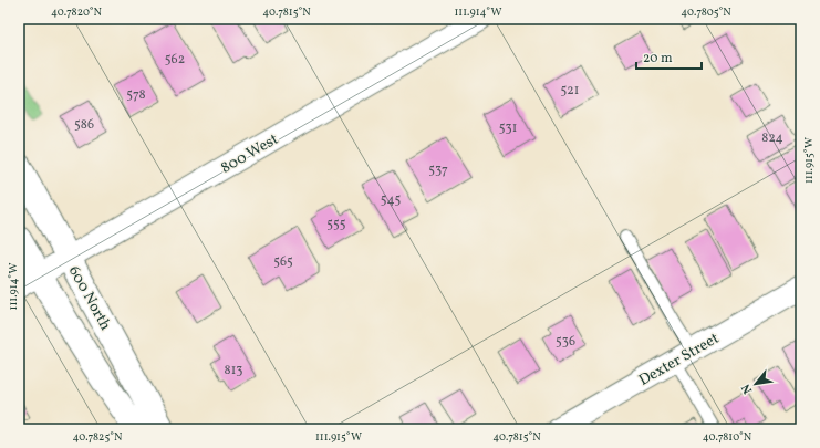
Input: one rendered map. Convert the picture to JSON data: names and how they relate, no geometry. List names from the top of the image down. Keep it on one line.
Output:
{"streets":{"main road":["600 North"],"street":["800 West","Dexter Street"]},"crossings":[["800 West","600 North"]],"house_numbers":["562","521","578","586","531","824","537","545","555","565","536","813"],"scale_bar":"20 m","north":"bottom left","coordinates":["40.7820°N","40.7815°N","111.914°W","40.7805°N","111.915°W","40.7825°N","40.7810°N"]}
